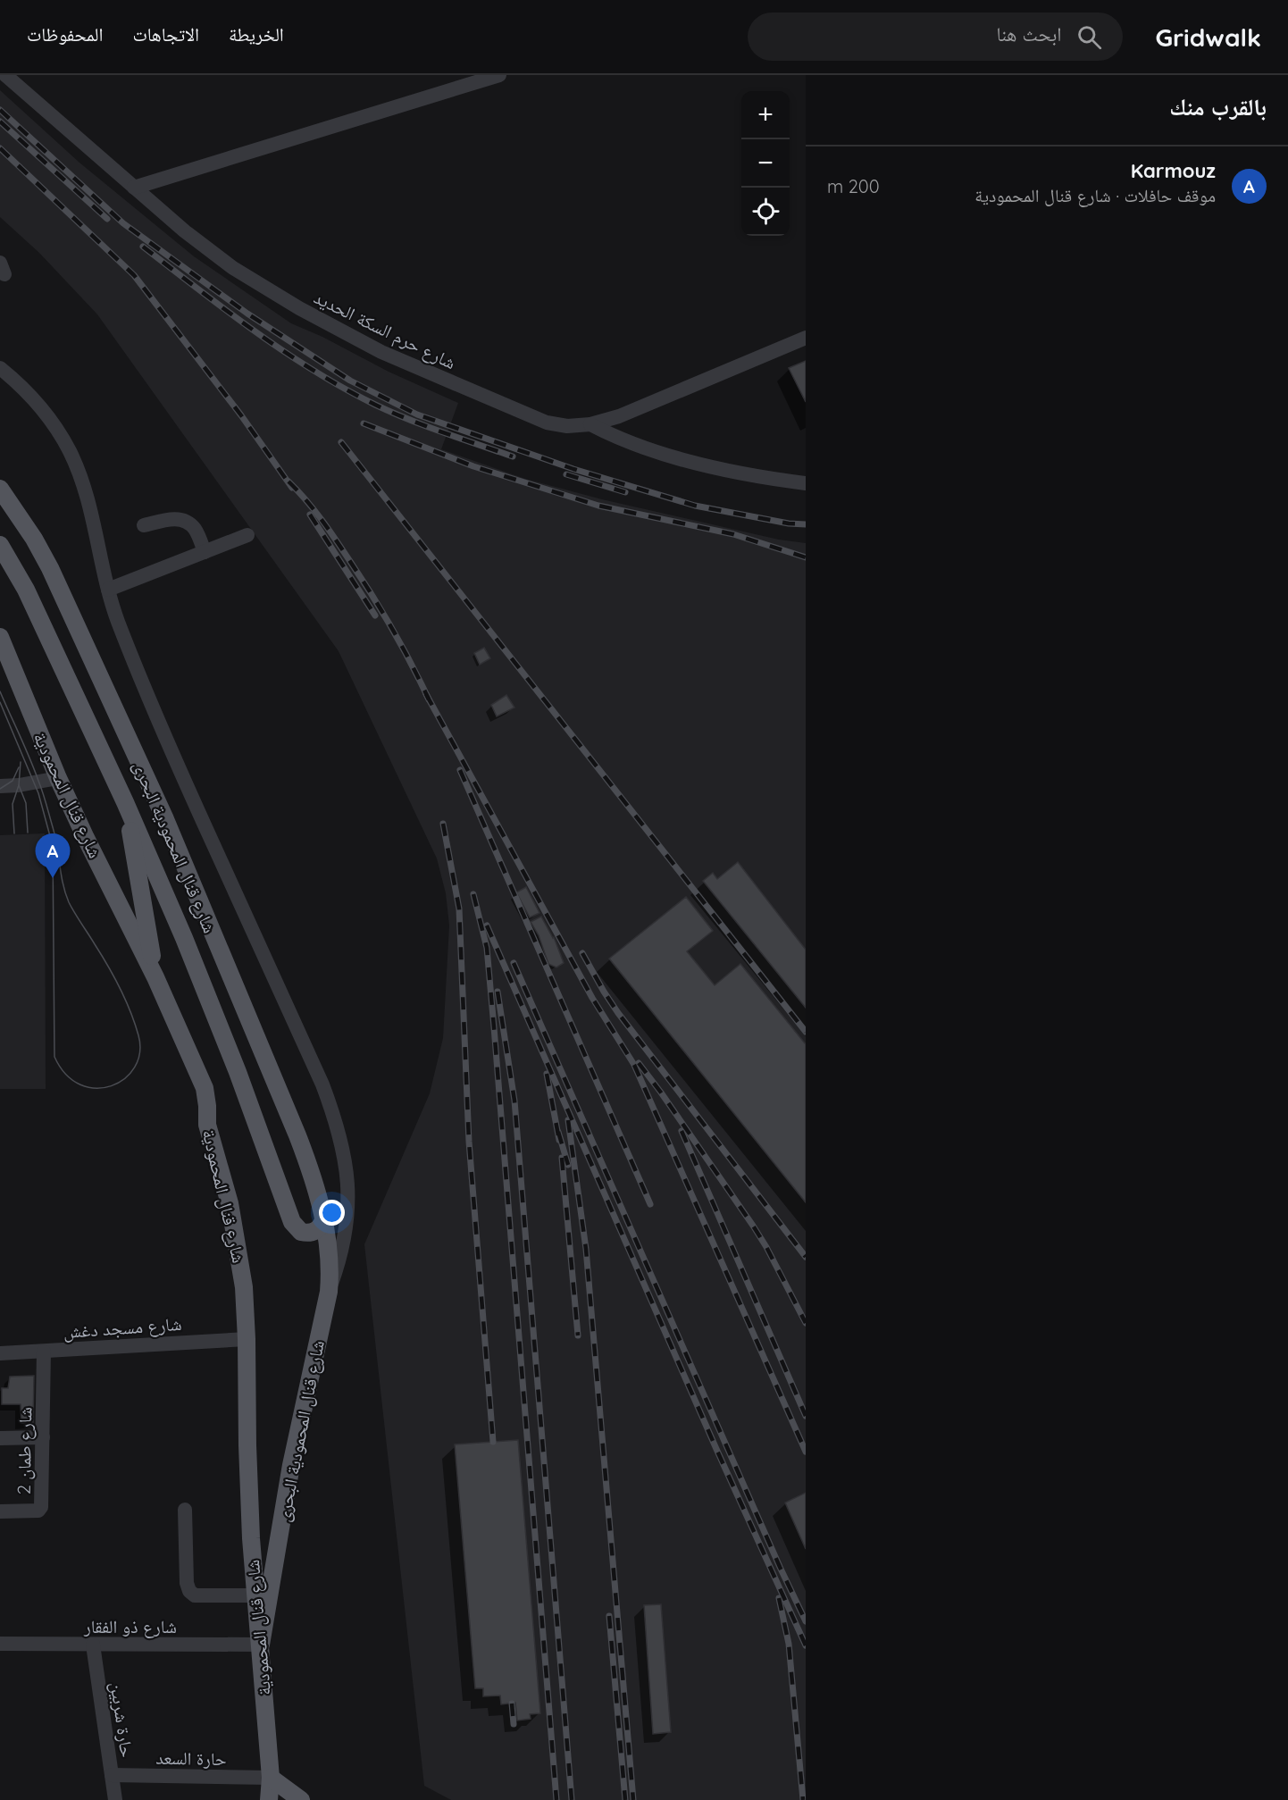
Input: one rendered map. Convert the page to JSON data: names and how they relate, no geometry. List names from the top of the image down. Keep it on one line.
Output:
{"streets":{"main road":["شارع قنال المحمودية","شارع قنال المحمودية البحرى"],"street":["شارع حرم السكة الحديد","شارع مسجد دغش","شارع طمان 2","شارع ذو الفقار","حارة شربين","حارة السعد"]},"crossings":[["شارع قنال المحمودية","شارع قنال المحمودية البحرى"],["شارع قنال المحمودية","شارع مسجد دغش"],["شارع قنال المحمودية","شارع ذو الفقار"],["شارع قنال المحمودية","حارة السعد"],["شارع قنال المحمودية البحرى","شارع ذو الفقار"],["شارع مسجد دغش","شارع طمان 2"],["شارع ذو الفقار","حارة شربين"],["حارة شربين","حارة السعد"]],"page":{"header":"Gridwalk","search":"ابحث هنا","nav":["الخريطة","الاتجاهات","المحفوظات"],"heading":"بالقرب منك","map_buttons":["+","−"],"list":[{"mark":"A","name":"Karmouz","note":"موقف حافلات · شارع قنال المحمودية","value":"200 m"}],"pins":"A"}}
